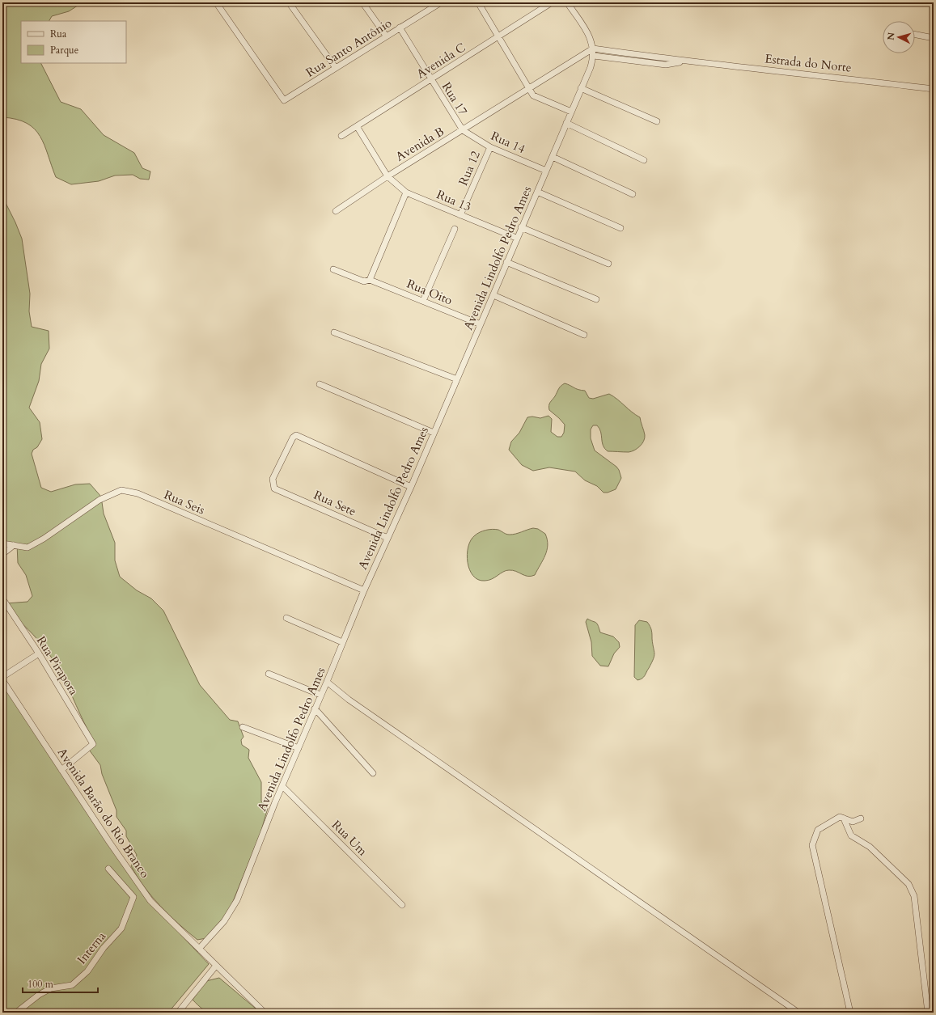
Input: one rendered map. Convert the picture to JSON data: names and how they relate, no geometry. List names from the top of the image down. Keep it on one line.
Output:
{"streets":{"street":["Rua Santo Antônio","Avenida C","Estrada do Norte","Rua 17","Rua 14","Avenida B","Rua 12","Rua 13","Avenida Lindolfo Pedro Ames","Rua Oito","Rua Seis","Rua Sete","Rua Pirapora","Avenida Barão do Rio Branco","Rua Um","Interna"]},"crossings":[["Rua Santo Antônio","Rua 17"],["Avenida C","Rua 17"],["Avenida C","Rua 13"],["Estrada do Norte","Avenida B"],["Estrada do Norte","Avenida Lindolfo Pedro Ames"],["Rua 17","Rua 14"],["Rua 17","Avenida B"],["Rua 14","Avenida B"],["Rua 14","Rua 12"],["Rua 14","Avenida Lindolfo Pedro Ames"],["Avenida B","Rua 13"],["Avenida B","Avenida Lindolfo Pedro Ames"],["Rua 12","Rua 13"],["Rua 13","Avenida Lindolfo Pedro Ames"],["Avenida Lindolfo Pedro Ames","Rua Oito"],["Avenida Lindolfo Pedro Ames","Rua Seis"],["Avenida Lindolfo Pedro Ames","Rua Sete"],["Avenida Lindolfo Pedro Ames","Avenida Barão do Rio Branco"],["Avenida Lindolfo Pedro Ames","Rua Um"],["Rua Pirapora","Avenida Barão do Rio Branco"]],"legend":["Rua","Parque"],"scale_bar":"100 m","north":"left"}
